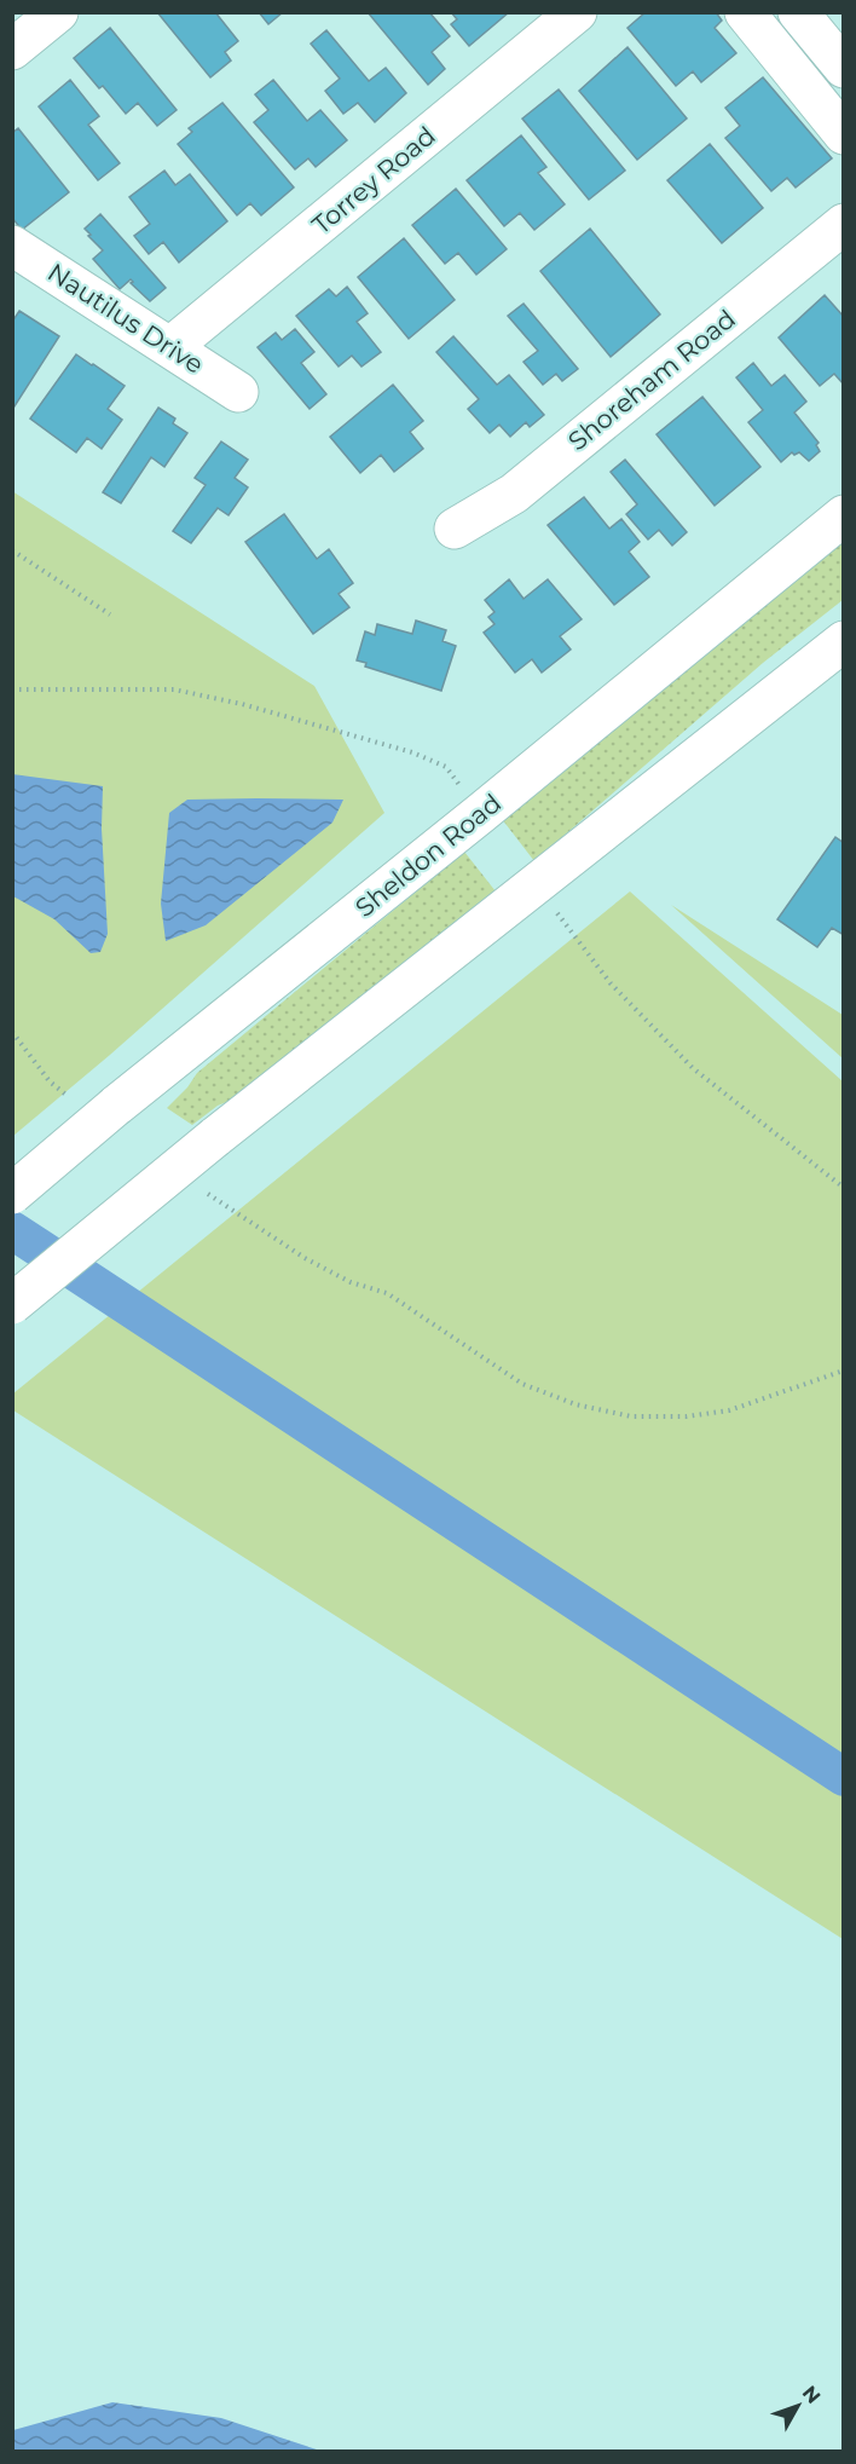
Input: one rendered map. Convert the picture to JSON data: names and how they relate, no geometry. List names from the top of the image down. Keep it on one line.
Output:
{"streets":{"main road":["Torrey Road","Nautilus Drive","Shoreham Road","Sheldon Road"]},"crossings":[["Torrey Road","Nautilus Drive"]],"north":"top right"}
